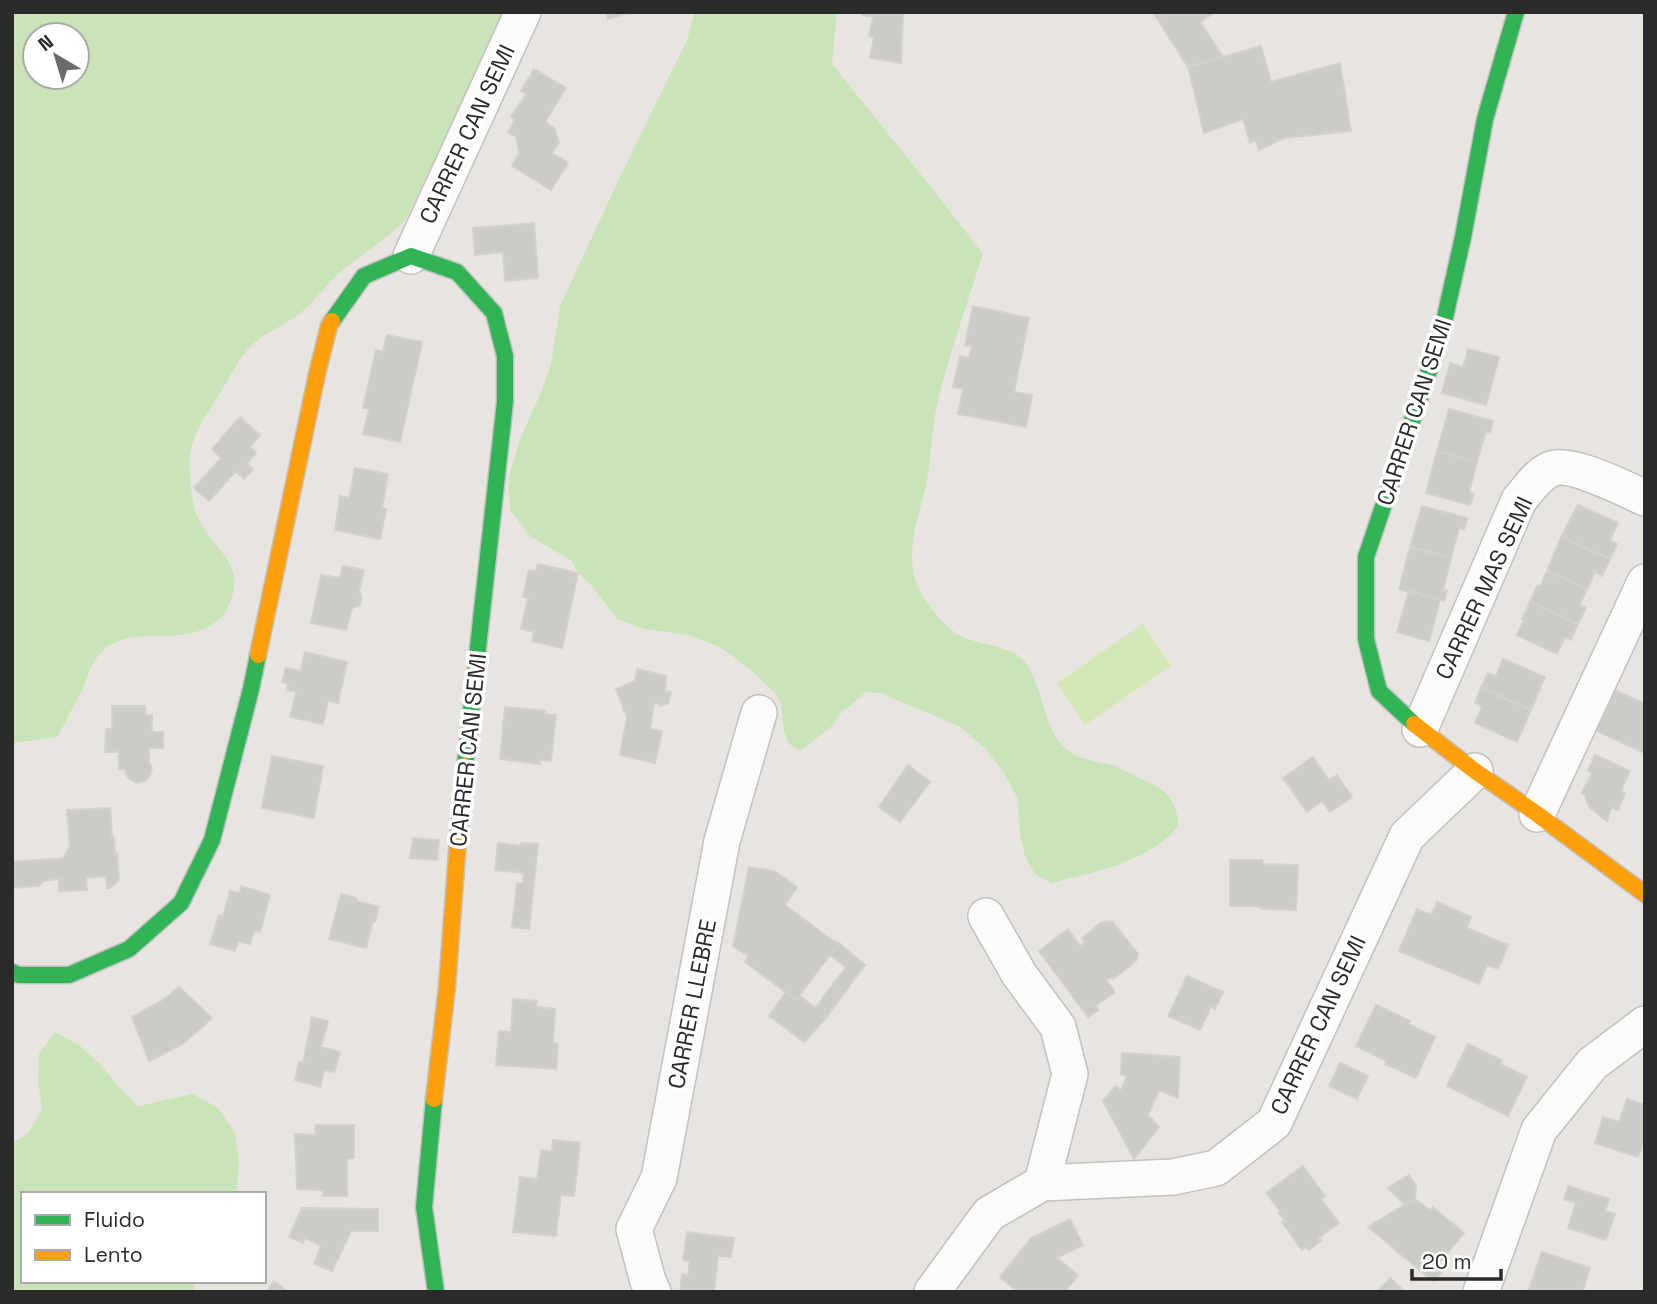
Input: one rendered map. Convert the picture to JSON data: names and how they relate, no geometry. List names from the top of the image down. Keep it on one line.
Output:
{"streets":{"street":["CARRER CAN SEMI","CARRER MAS SEMI","CARRER LLEBRE"]},"crossings":[["CARRER CAN SEMI","CARRER MAS SEMI"]],"legend":["Fluido","Lento"],"scale_bar":"20 m","north":"top left"}
